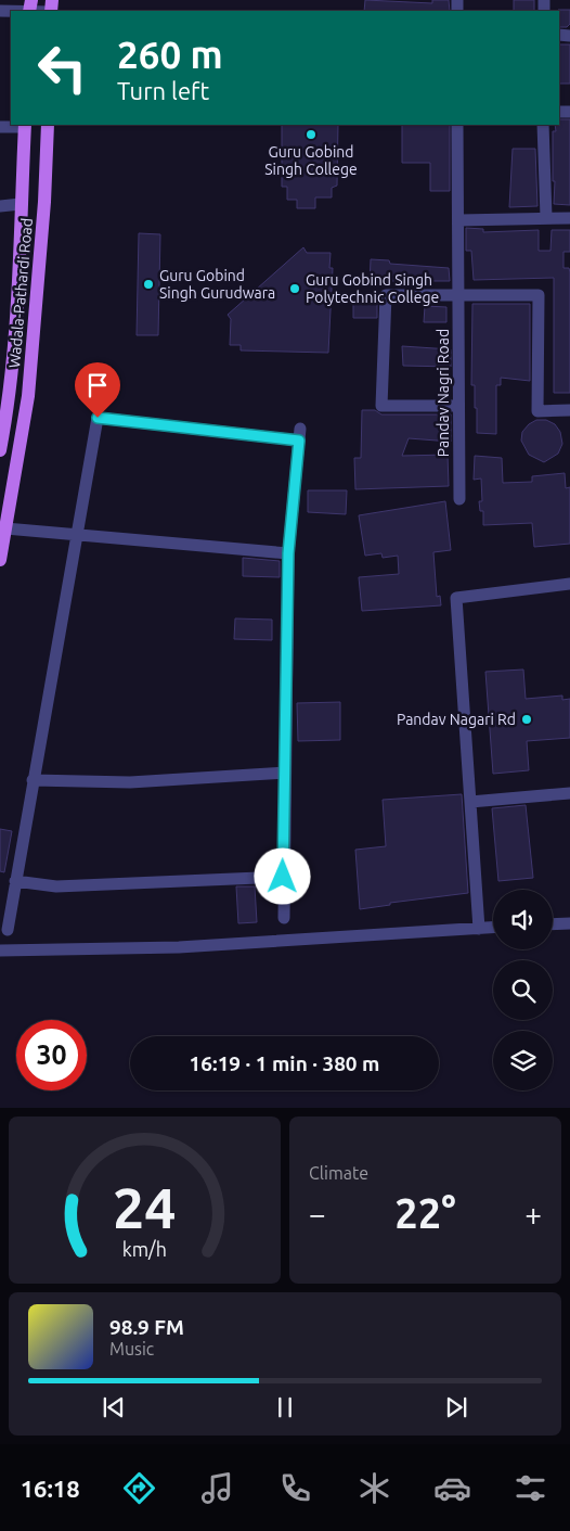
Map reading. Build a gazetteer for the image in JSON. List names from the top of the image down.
{
  "streets": {
    "main road": ["Wadala-Pathardi Road"],
    "street": ["Pandav Nagri Road"]
  },
  "places": [
    "Guru Gobind Singh College",
    "Guru Gobind Singh Gurudwara",
    "Guru Gobind Singh Polytechnic College",
    "Pandav Nagari Rd"
  ],
  "page": {
    "turn": ["260 m", "Turn left"],
    "limit": "30",
    "trip": "16:19 · 1 min · 380 m",
    "tile": "Climate",
    "heat": ["−", "22°", "+"],
    "song": ["98.9 FM", "Music"],
    "tabs": "16:18",
    "gauge": ["24", "km/h"]
  }
}
